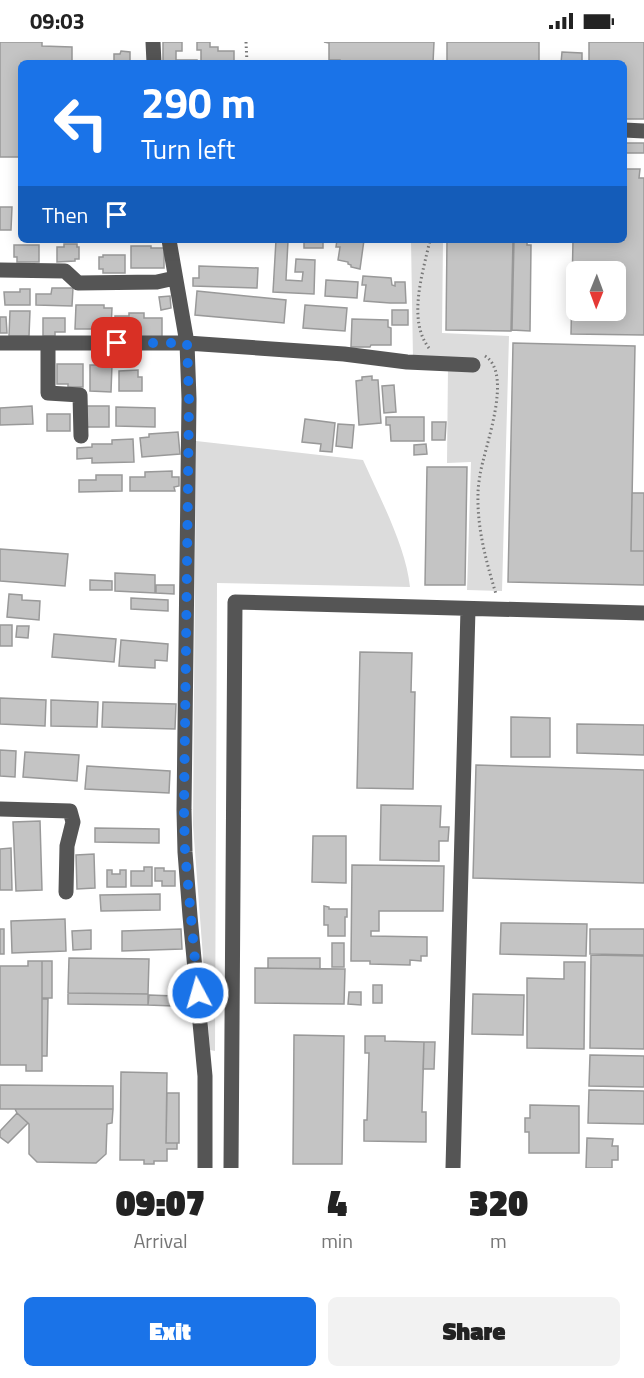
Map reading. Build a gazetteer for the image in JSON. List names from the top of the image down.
{
  "north": "bottom",
  "page": {
    "status": "09:03",
    "turn": ["290 m", "Turn left"],
    "then": "Then",
    "eta": [
      "09:07",
      "Arrival",
      "4",
      "min",
      "320",
      "m"
    ],
    "buttons": ["Exit", "Share"]
  }
}
